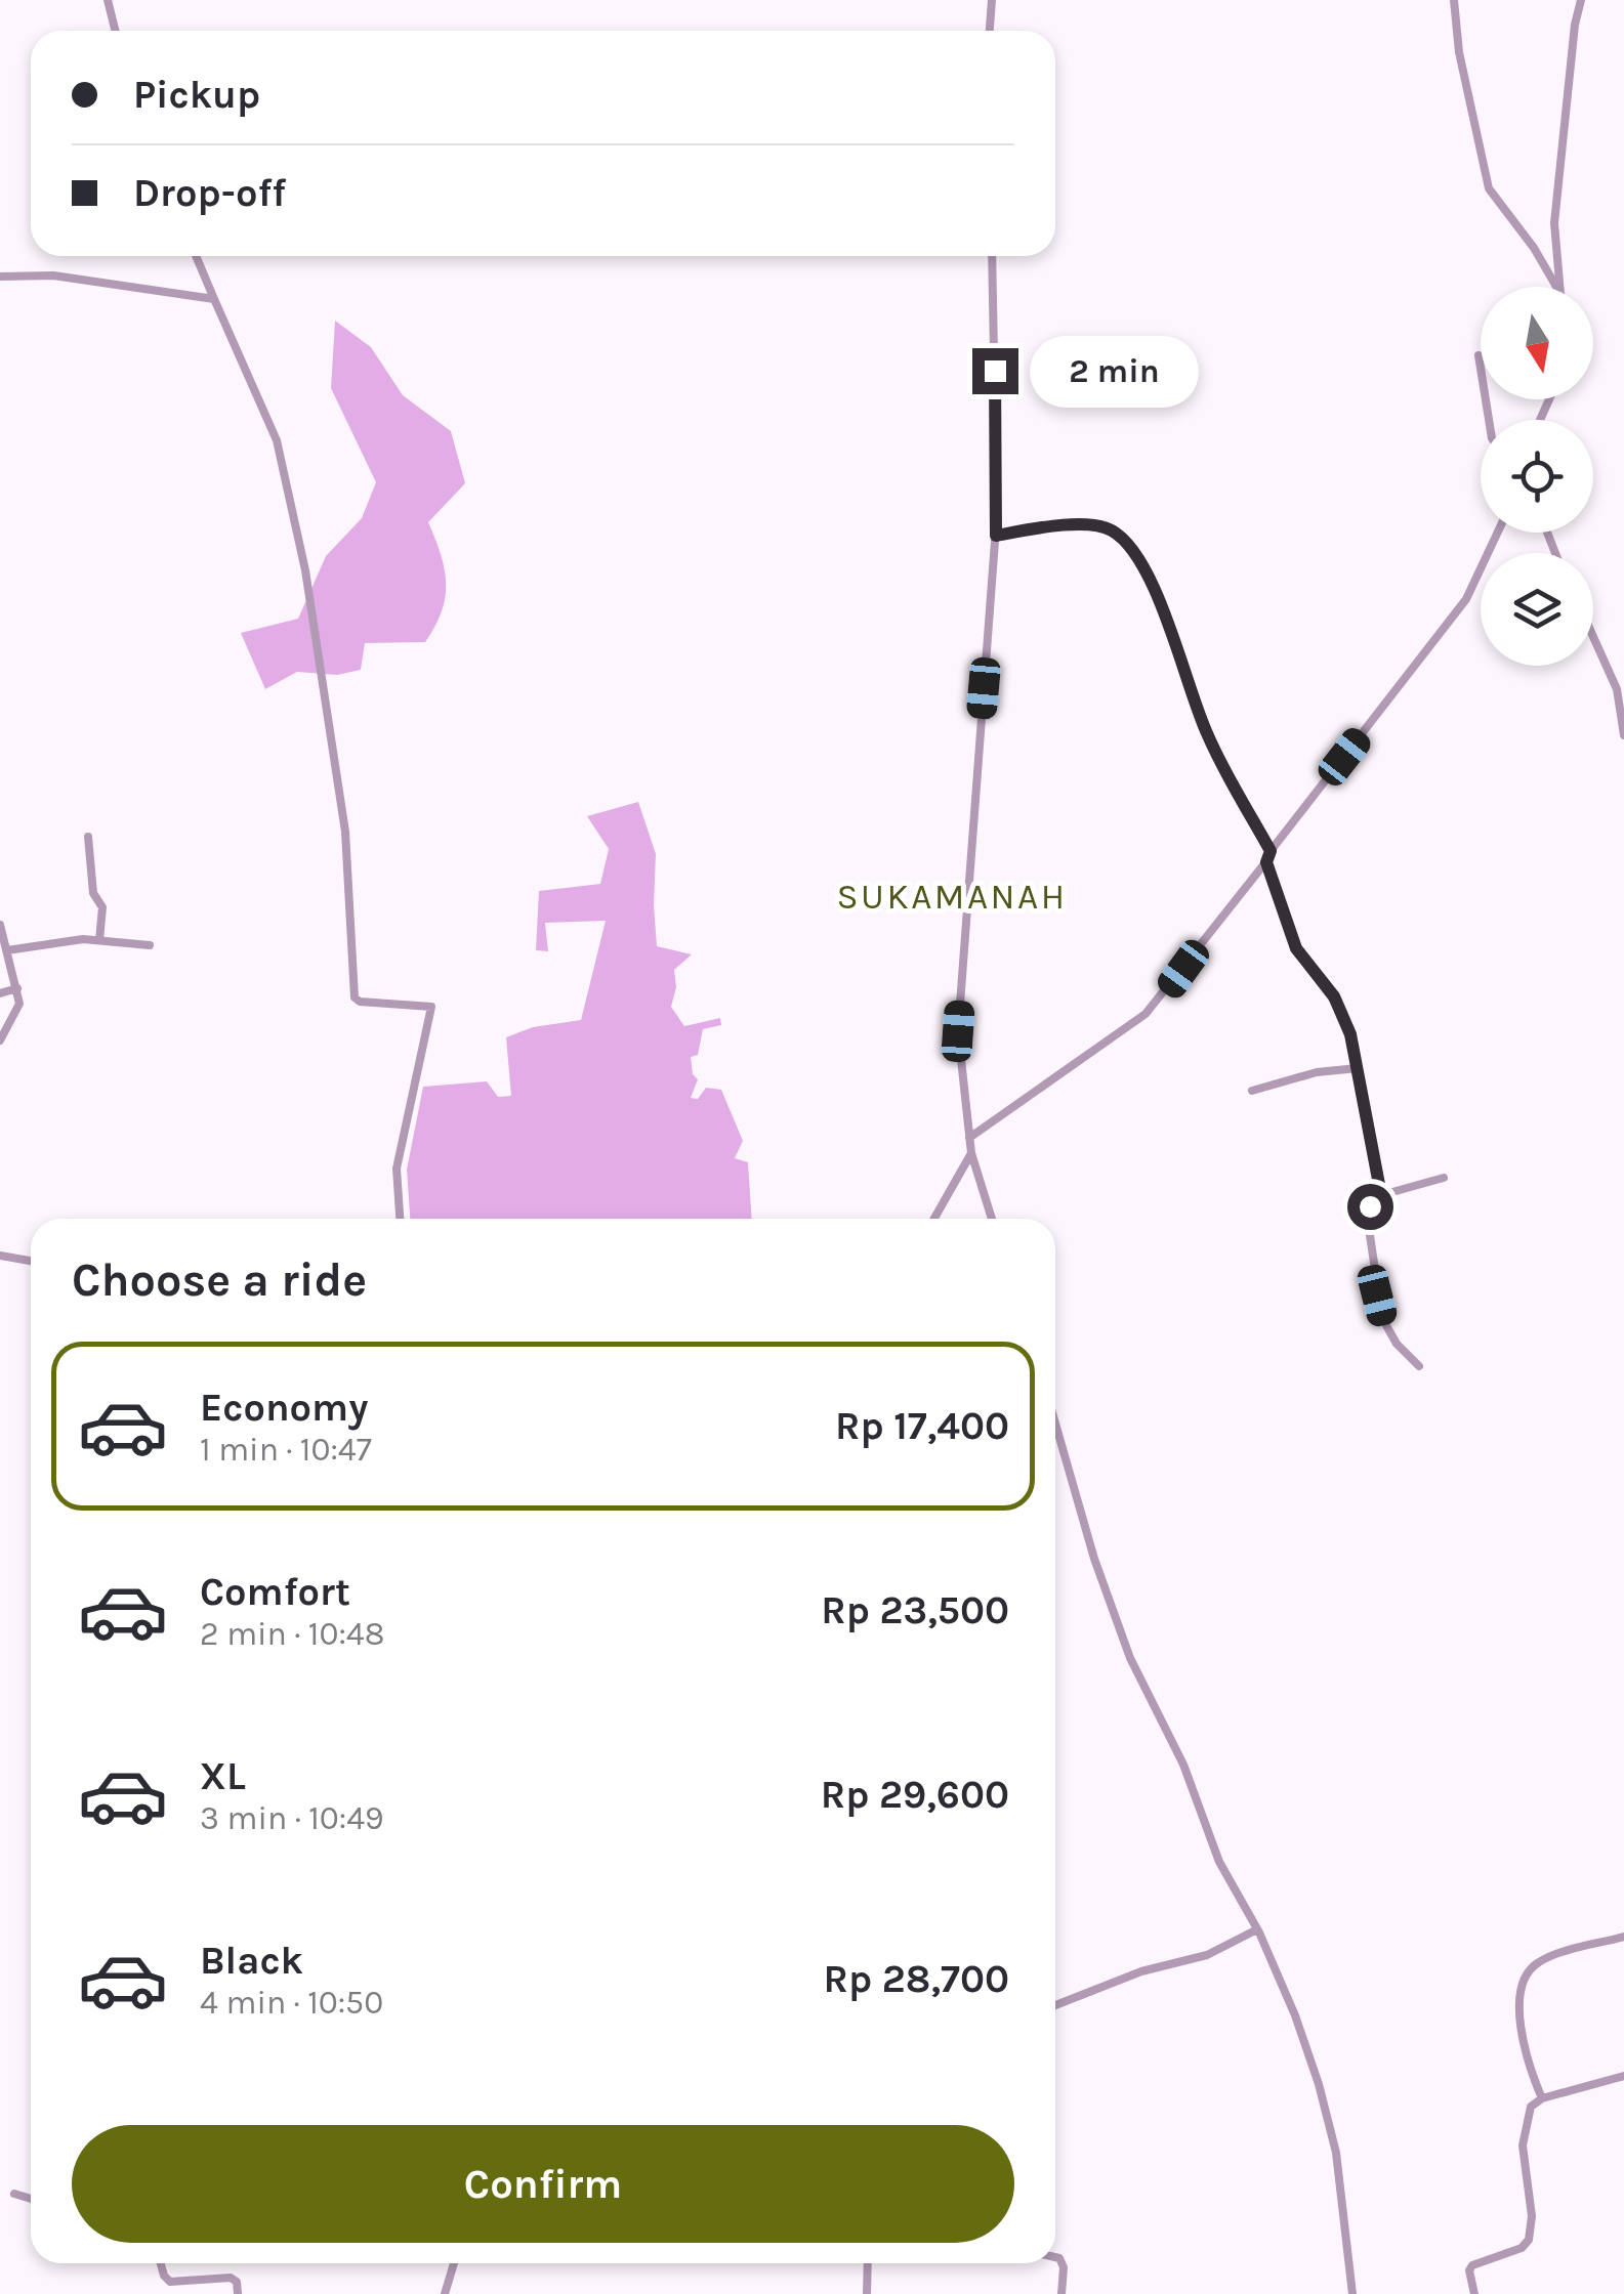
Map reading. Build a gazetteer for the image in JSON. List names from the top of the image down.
{
  "districts": ["SUKAMANAH"],
  "north": "bottom",
  "page": {
    "banner": ["Pickup", "Drop-off"],
    "bubble": "2 min",
    "heading": "Choose a ride",
    "list": [
      {
        "name": "Economy",
        "note": "1 min · 10:47",
        "value": "Rp 17,400"
      },
      {
        "name": "Comfort",
        "note": "2 min · 10:48",
        "value": "Rp 23,500"
      },
      {
        "name": "XL",
        "note": "3 min · 10:49",
        "value": "Rp 29,600"
      },
      {
        "name": "Black",
        "note": "4 min · 10:50",
        "value": "Rp 28,700"
      }
    ],
    "buttons": "Confirm"
  }
}
